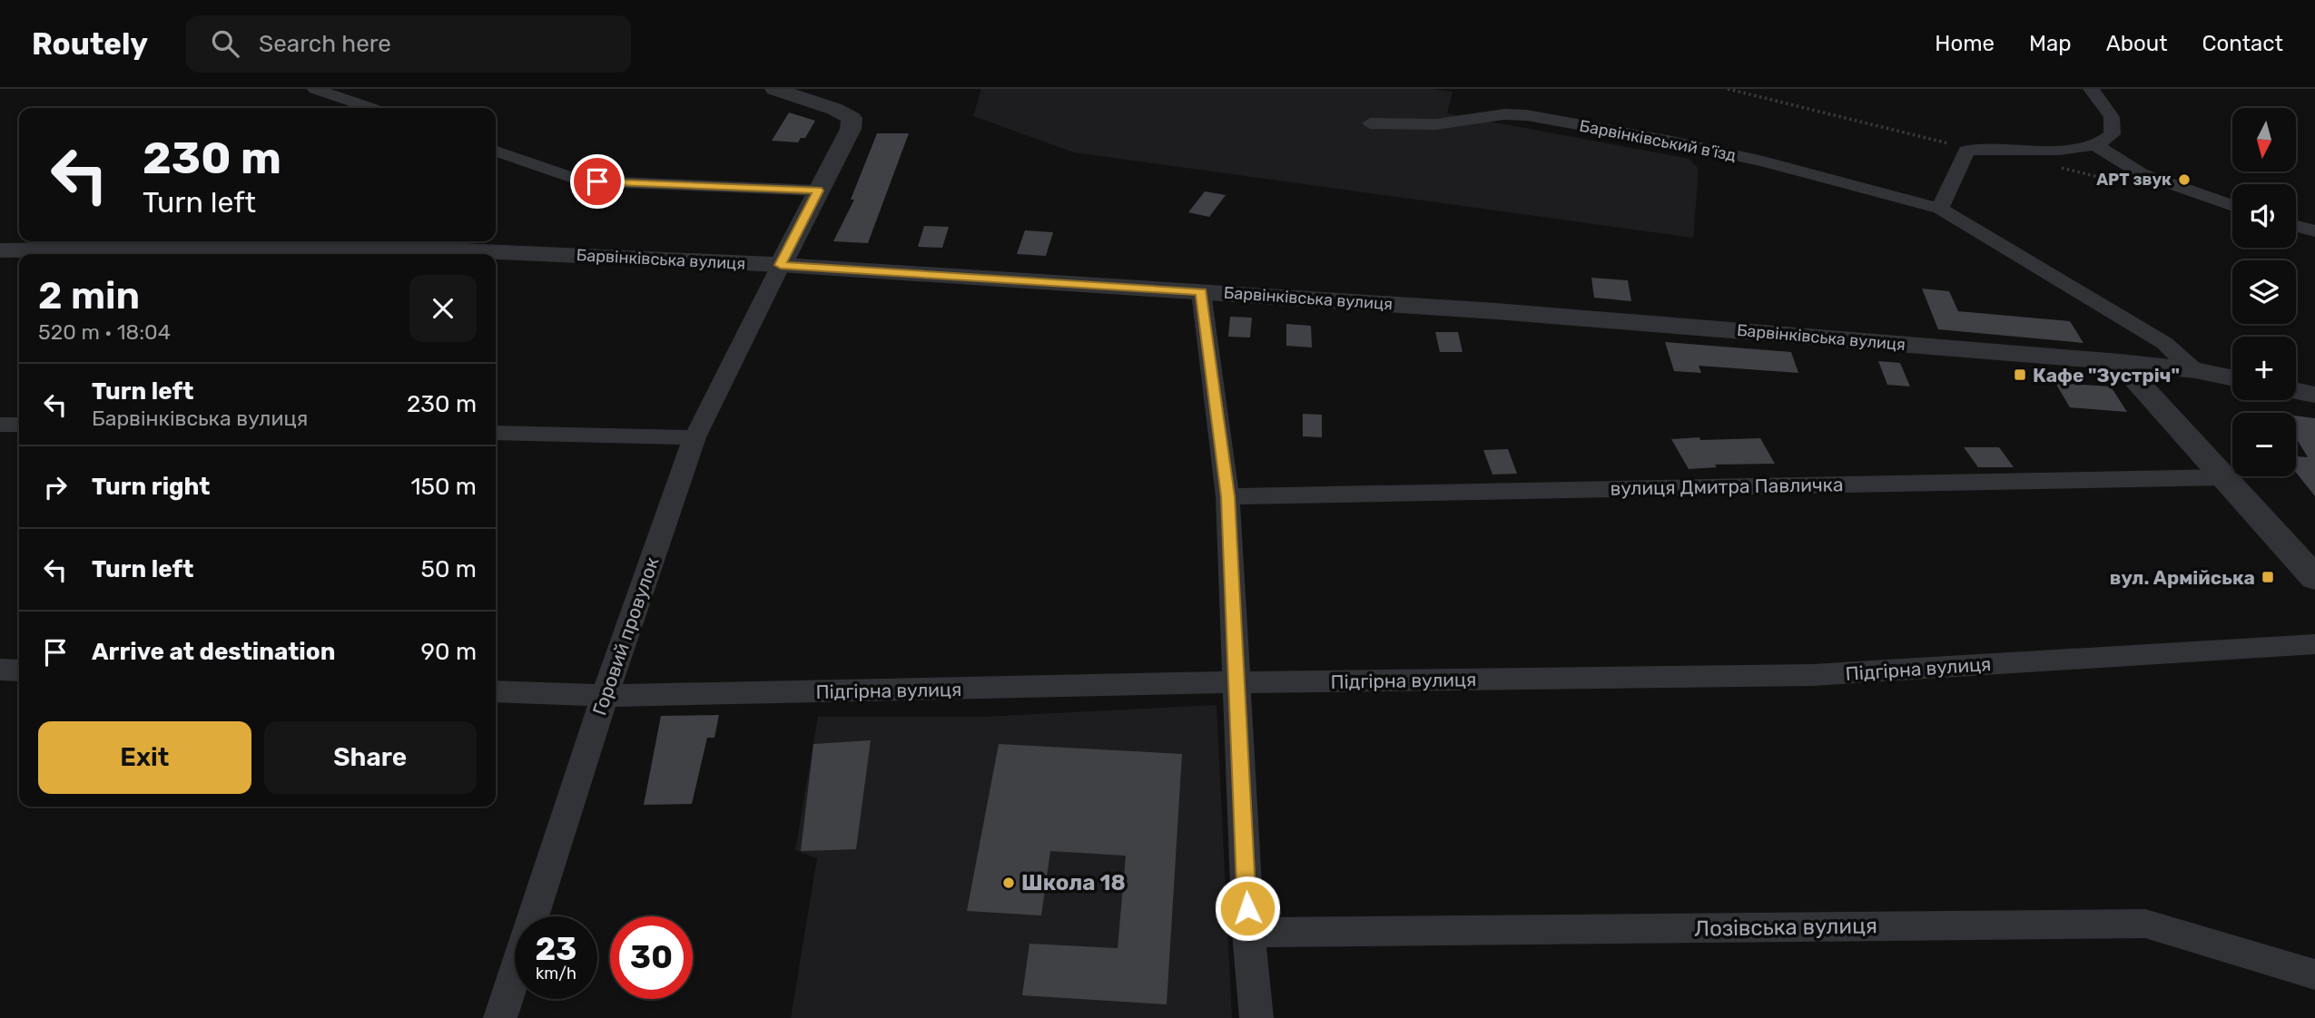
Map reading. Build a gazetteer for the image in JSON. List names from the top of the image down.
{
  "streets": {
    "street": [
      "Барвінківський в’їзд",
      "Барвінківська вулиця",
      "вулиця Дмитра Павличка",
      "Горовий провулок",
      "Підгірна вулиця",
      "Лозівська вулиця"
    ]
  },
  "crossings": [
    ["Барвінківський в’їзд", "Барвінківська вулиця"],
    ["Барвінківська вулиця", "Горовий провулок"],
    ["Горовий провулок", "Підгірна вулиця"]
  ],
  "places": {
    "other": ["АРТ звук", "Школа 18"],
    "transit": ["Кафе \"Зустріч\"", "вул. Армійська"]
  },
  "north": "bottom",
  "page": {
    "header": "Routely",
    "search": "Search here",
    "nav": [
      "Home",
      "Map",
      "About",
      "Contact"
    ],
    "map_buttons": ["+", "−"],
    "turn": ["230 m", "Turn left"],
    "heading": ["2 min", "520 m · 18:04"],
    "list": [
      {
        "name": "Turn left",
        "note": "Барвінківська вулиця",
        "value": "230 m"
      },
      {
        "name": "Turn right",
        "value": "150 m"
      },
      {
        "name": "Turn left",
        "value": "50 m"
      },
      {
        "name": "Arrive at destination",
        "value": "90 m"
      }
    ],
    "buttons": ["Exit", "Share"],
    "speed": "23 km/h",
    "limit": "30"
  }
}
